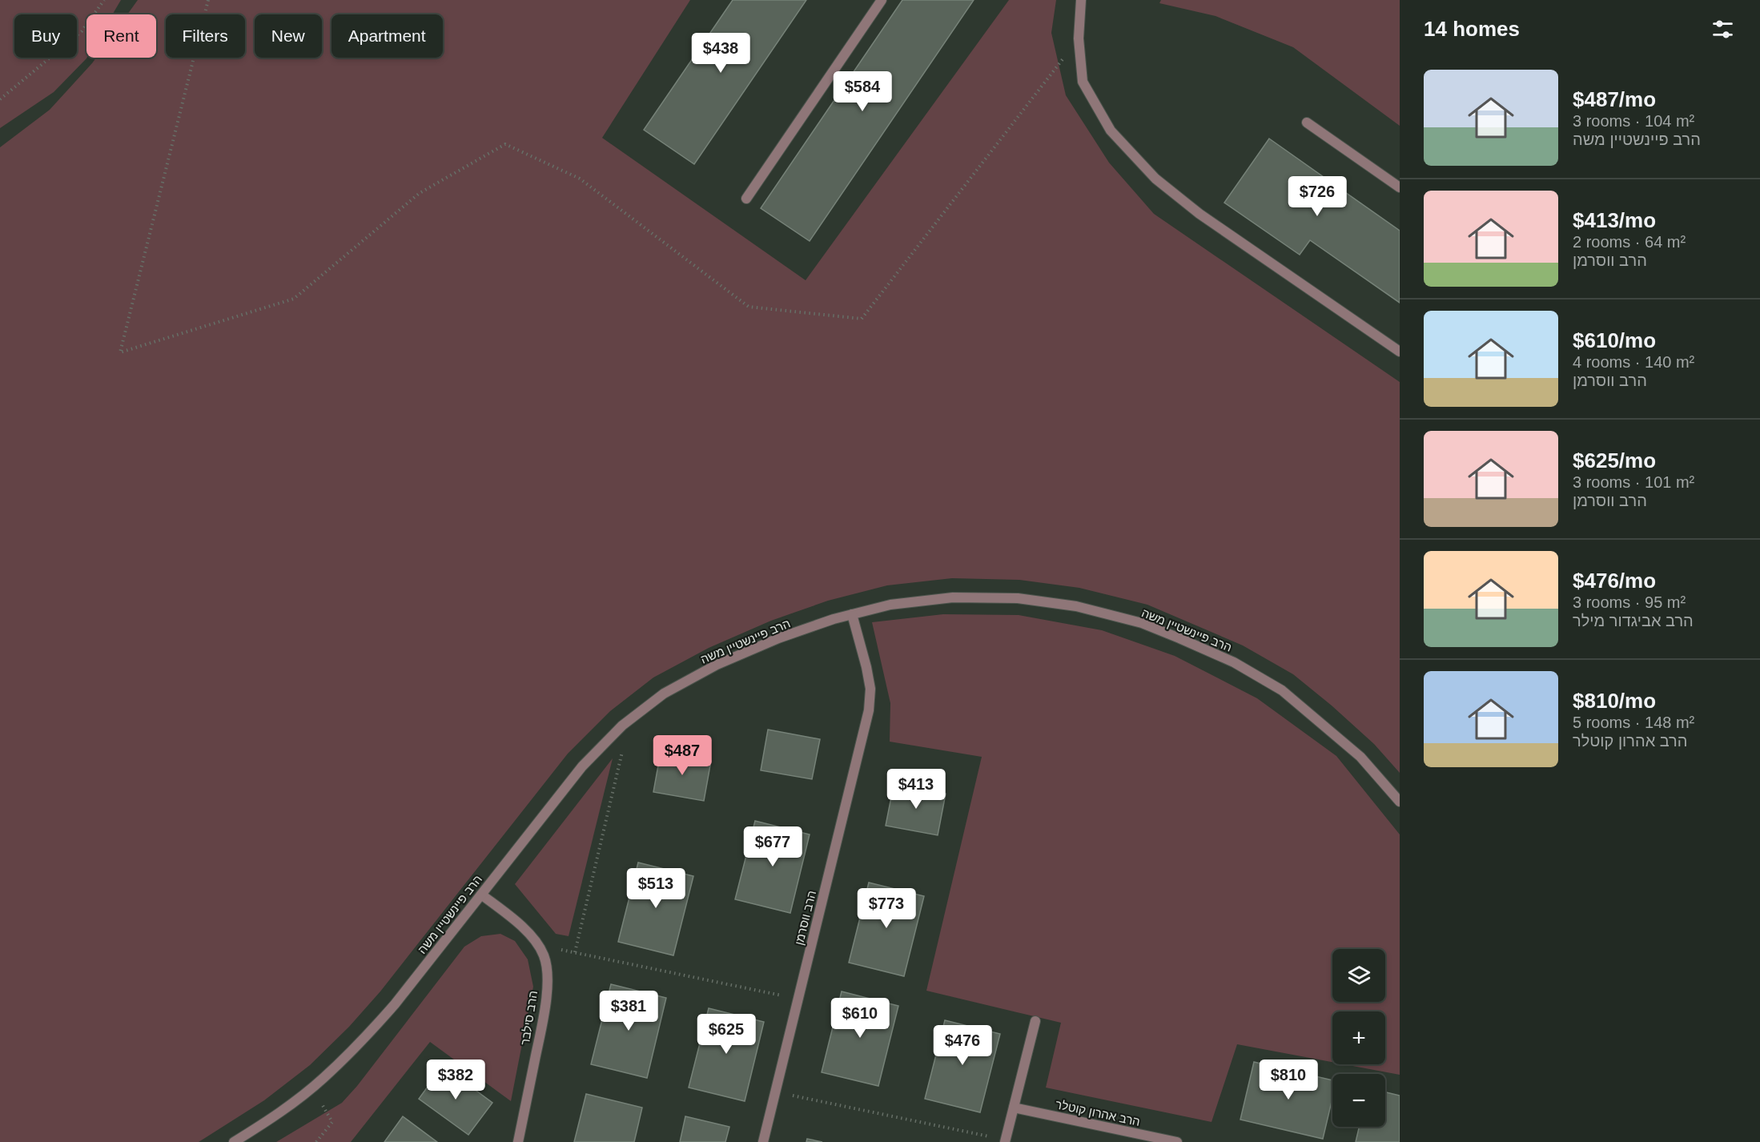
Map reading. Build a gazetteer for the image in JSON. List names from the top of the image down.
{
  "streets": {
    "street": [
      "הרב פיינשטיין משה",
      "הרב ווסרמן",
      "הרב סילבר",
      "הרב אהרון קוטלר"
    ]
  },
  "crossings": [
    ["הרב פיינשטיין משה", "הרב ווסרמן"],
    ["הרב פיינשטיין משה", "הרב סילבר"]
  ],
  "page": {
    "heading": "14 homes",
    "chip": [
      "Buy",
      "Rent",
      "Filters",
      "New",
      "Apartment"
    ],
    "price": [
      "$438",
      "$584",
      "$726",
      "$487",
      "$413",
      "$677",
      "$513",
      "$773",
      "$381",
      "$610",
      "$625",
      "$476",
      "$382",
      "$810"
    ],
    "list": [
      {
        "name": "$487/mo",
        "note": "3 rooms · 104 m² · הרב פיינשטיין משה"
      },
      {
        "name": "$413/mo",
        "note": "2 rooms · 64 m² · הרב ווסרמן"
      },
      {
        "name": "$610/mo",
        "note": "4 rooms · 140 m² · הרב ווסרמן"
      },
      {
        "name": "$625/mo",
        "note": "3 rooms · 101 m² · הרב ווסרמן"
      },
      {
        "name": "$476/mo",
        "note": "3 rooms · 95 m² · הרב אביגדור מילר"
      },
      {
        "name": "$810/mo",
        "note": "5 rooms · 148 m² · הרב אהרון קוטלר"
      }
    ],
    "map_buttons": ["+", "−"]
  }
}
